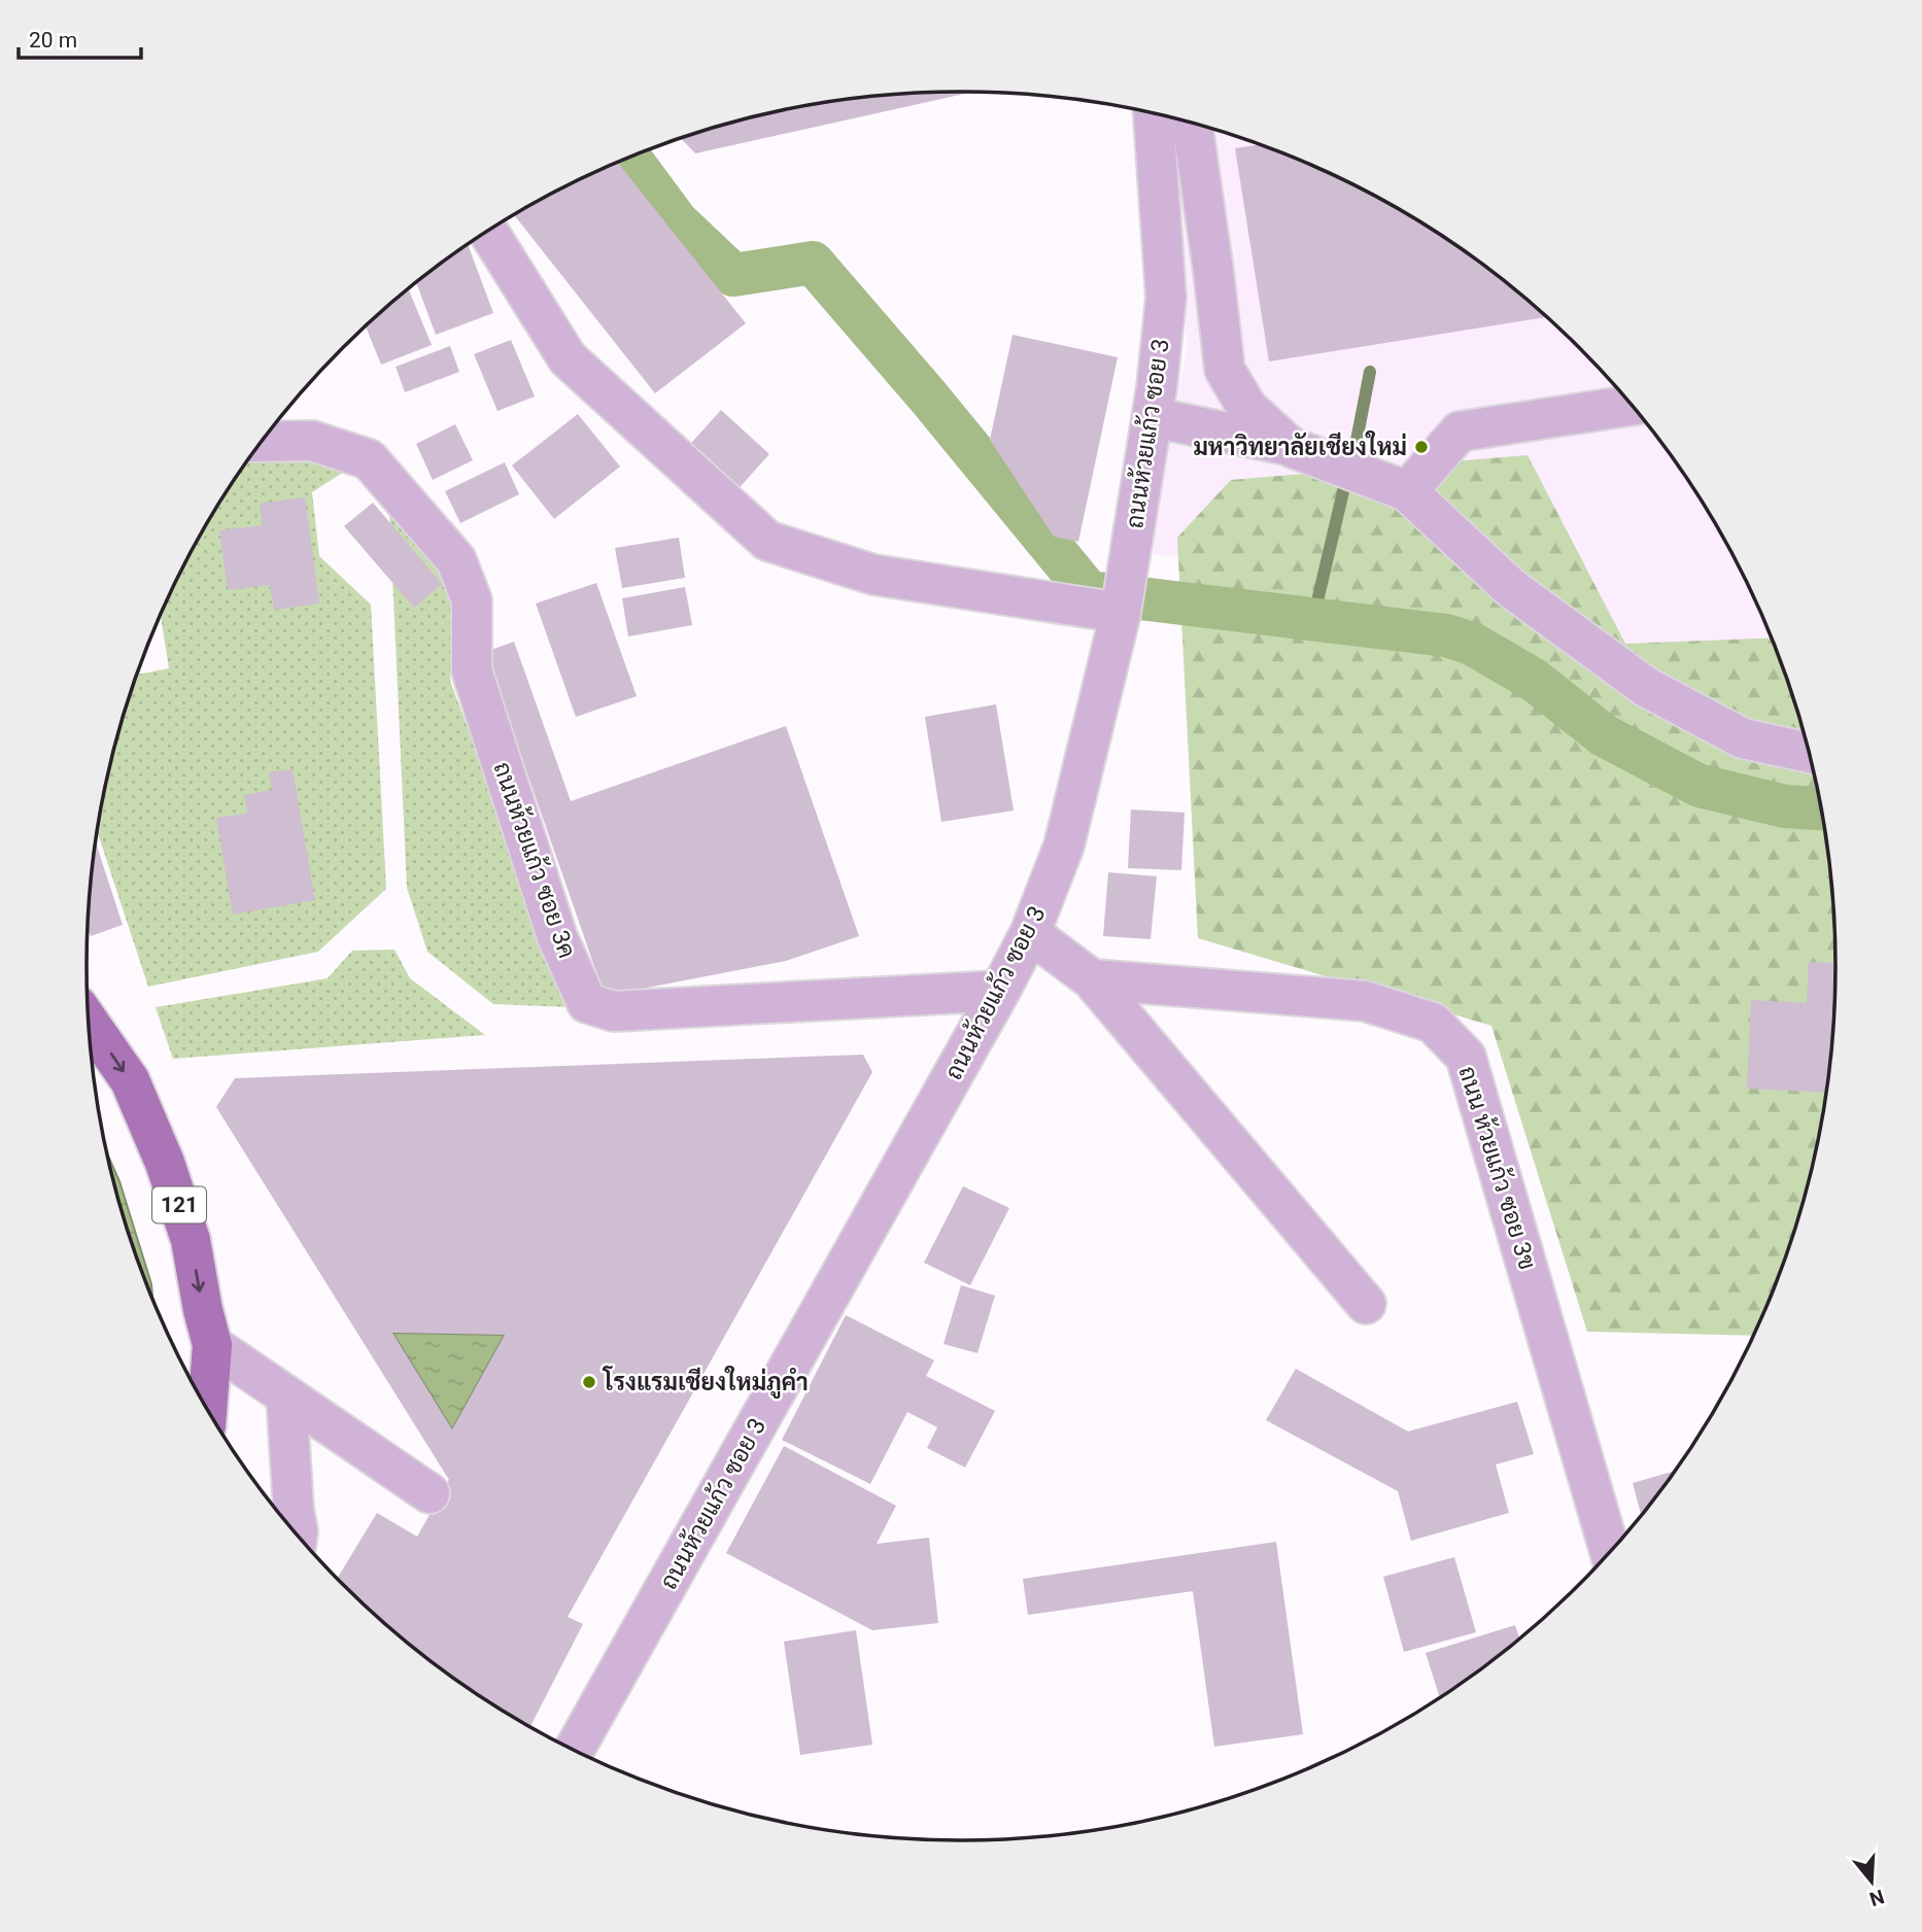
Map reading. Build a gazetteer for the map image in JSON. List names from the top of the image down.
{
  "streets": {
    "main road": ["121"],
    "street": ["ถนนห้วยแก้ว ซอย 3", "ถนนห้วยแก้ว ซอย 3ค", "ถนน ห้วยแก้ว ซอย 3ข"]
  },
  "crossings": [
    ["ถนนห้วยแก้ว ซอย 3", "ถนนห้วยแก้ว ซอย 3ค"]
  ],
  "places": ["มหาวิทยาลัยเชียงใหม่", "โรงแรมเชียงใหม่ภูคำ"],
  "scale_bar": "20 m",
  "north": "bottom"
}
